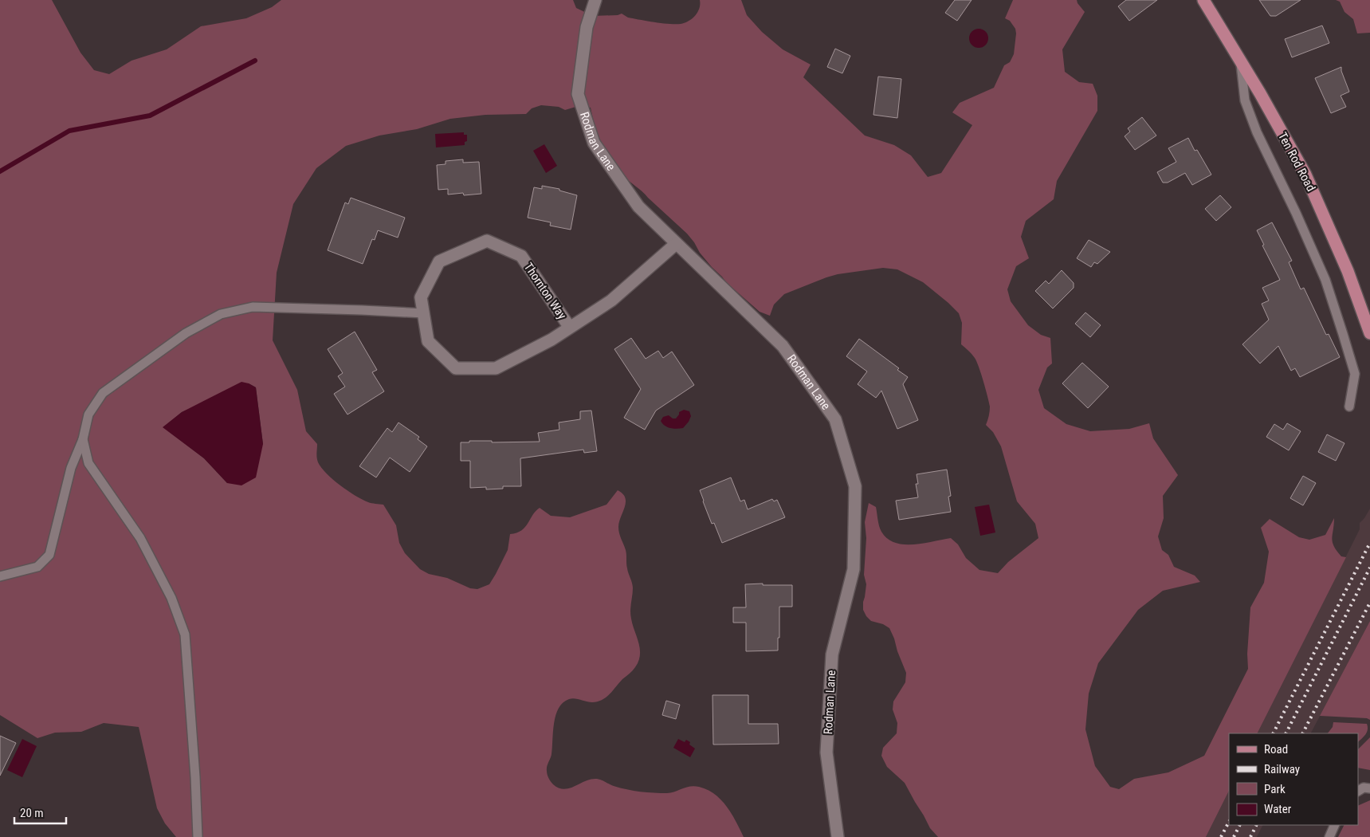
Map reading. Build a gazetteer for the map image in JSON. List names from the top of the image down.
{
  "streets": {
    "main road": ["Ten Rod Road"],
    "street": ["Rodman Lane", "Thornton Way"]
  },
  "crossings": [
    ["Rodman Lane", "Thornton Way"]
  ],
  "legend": [
    "Road",
    "Railway",
    "Park",
    "Water"
  ],
  "scale_bar": "20 m"
}
